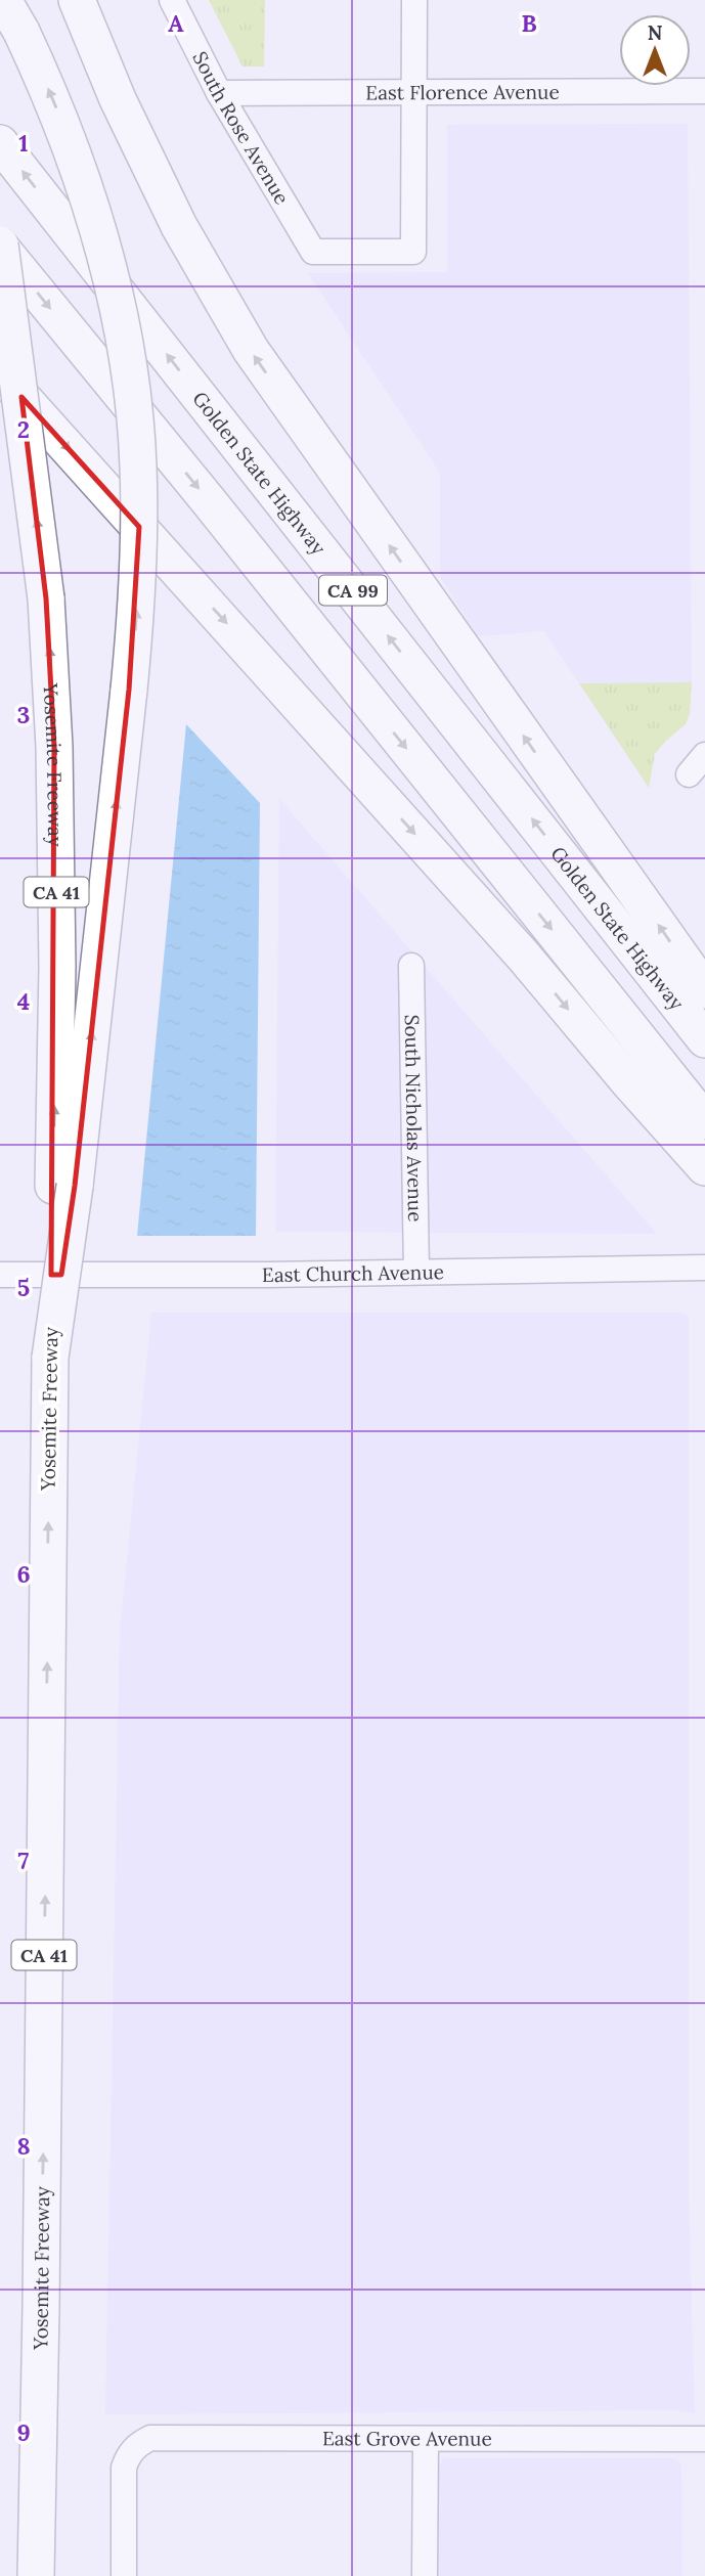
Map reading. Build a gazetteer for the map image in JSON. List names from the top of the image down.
{
  "streets": {
    "highway": [
      "Golden State Highway",
      "CA 99",
      "Yosemite Freeway",
      "CA 41"
    ],
    "street": [
      "East Florence Avenue",
      "South Rose Avenue",
      "South Nicholas Avenue",
      "East Church Avenue",
      "East Grove Avenue"
    ]
  },
  "crossings": [
    ["East Florence Avenue", "South Rose Avenue"],
    ["CA 99", "Yosemite Freeway"],
    ["South Nicholas Avenue", "East Church Avenue"]
  ],
  "north": "top",
  "grid": {
    "columns": ["A", "B"],
    "rows": [
      "1",
      "2",
      "3",
      "4",
      "5",
      "6",
      "7",
      "8",
      "9"
    ]
  }
}
